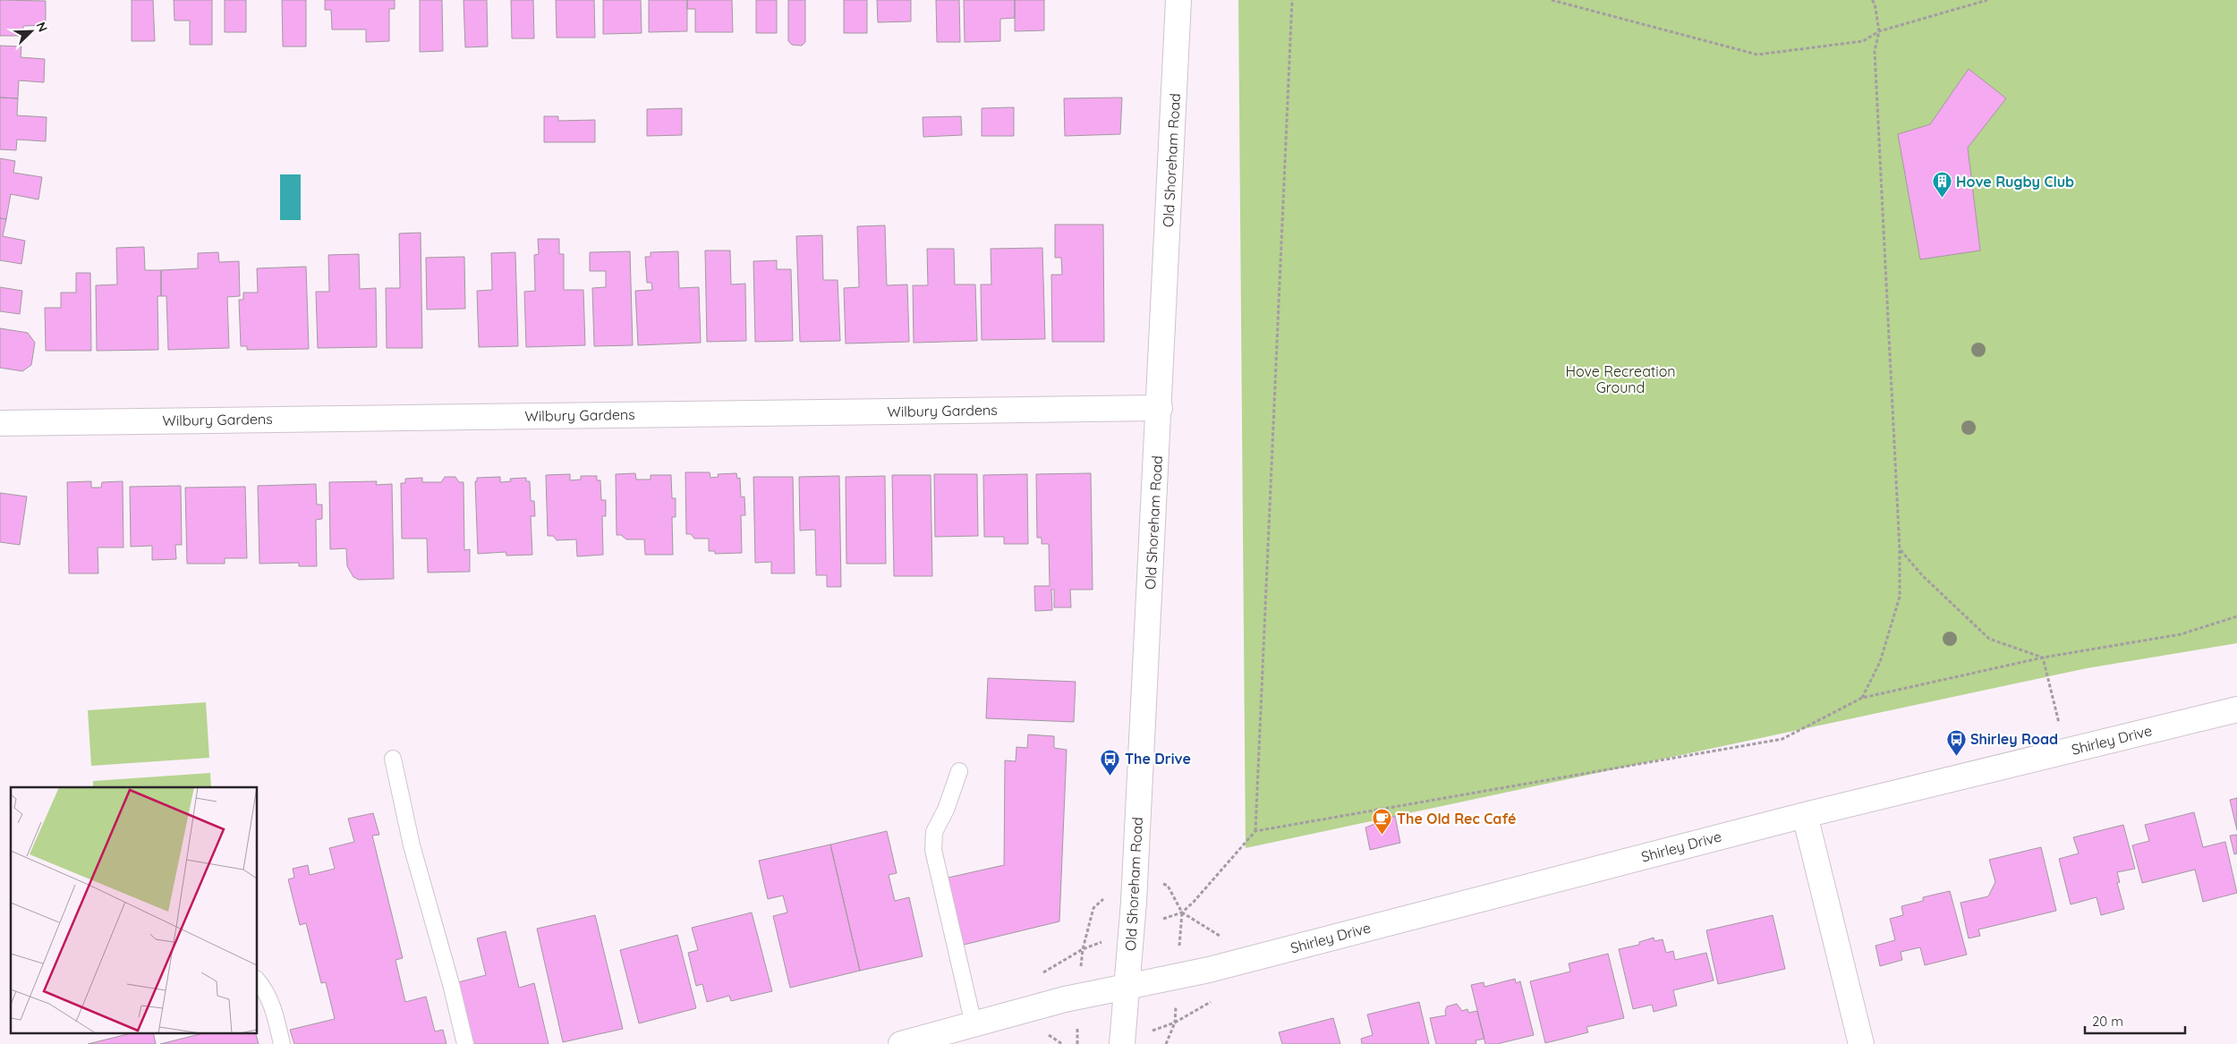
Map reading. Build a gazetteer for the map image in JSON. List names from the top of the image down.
{
  "streets": {
    "street": ["Old Shoreham Road", "Wilbury Gardens", "Shirley Drive"]
  },
  "crossings": [
    ["Old Shoreham Road", "Wilbury Gardens"],
    ["Old Shoreham Road", "Shirley Drive"]
  ],
  "parks": ["Hove Recreation Ground"],
  "places": {
    "building": ["Hove Rugby Club"],
    "bus stop": ["Shirley Road", "The Drive"],
    "cafe": ["The Old Rec Café"]
  },
  "scale_bar": "20 m",
  "north": "top right"
}
